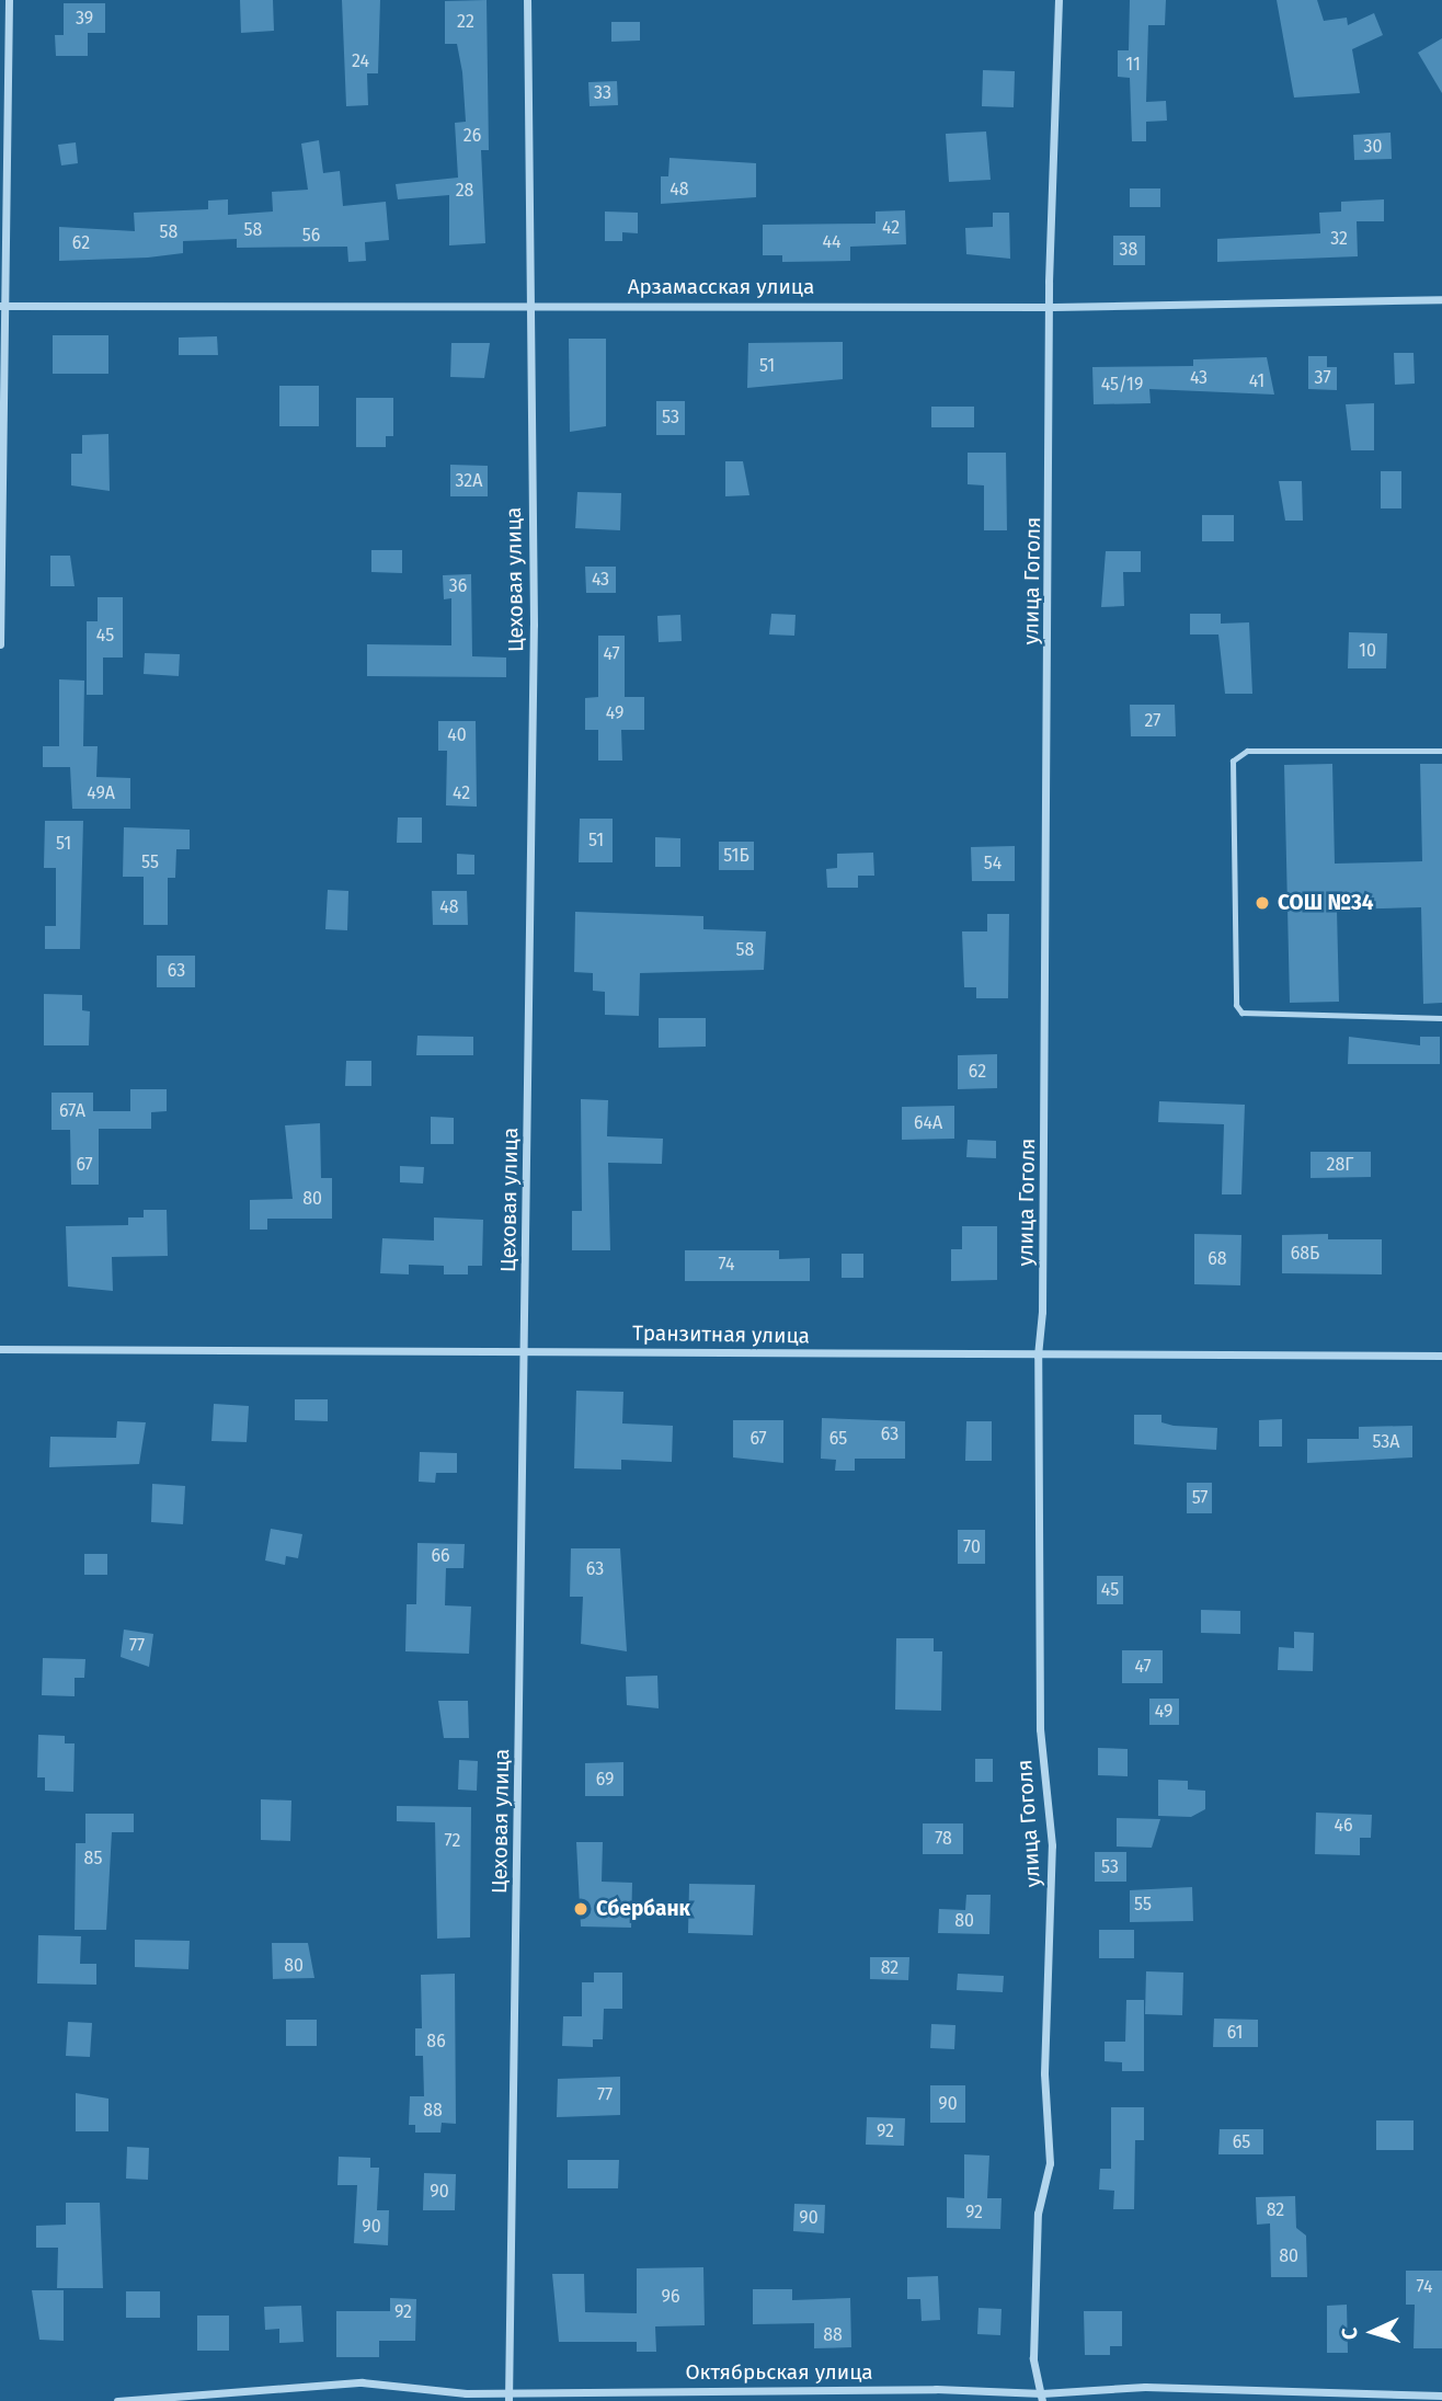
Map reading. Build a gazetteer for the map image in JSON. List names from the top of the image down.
{
  "streets": {
    "street": [
      "Арзамасская улица",
      "Цеховая улица",
      "улица Гоголя",
      "Транзитная улица",
      "Октябрьская улица"
    ]
  },
  "crossings": [
    ["Арзамасская улица", "Цеховая улица"],
    ["Арзамасская улица", "улица Гоголя"],
    ["Цеховая улица", "Транзитная улица"],
    ["Цеховая улица", "Октябрьская улица"],
    ["улица Гоголя", "Транзитная улица"],
    ["улица Гоголя", "Октябрьская улица"]
  ],
  "places": ["СОШ №34", "Сбербанк"],
  "house_numbers": [
    "39",
    "22",
    "24",
    "11",
    "33",
    "26",
    "30",
    "48",
    "28",
    "42",
    "58",
    "58",
    "56",
    "32",
    "44",
    "62",
    "38",
    "51",
    "43",
    "37",
    "41",
    "45/19",
    "53",
    "32А",
    "43",
    "36",
    "45",
    "10",
    "47",
    "49",
    "27",
    "40",
    "49А",
    "42",
    "51",
    "51",
    "51Б",
    "55",
    "54",
    "48",
    "58",
    "63",
    "62",
    "67А",
    "64А",
    "67",
    "28Г",
    "80",
    "68Б",
    "68",
    "74",
    "63",
    "67",
    "65",
    "53А",
    "57",
    "70",
    "66",
    "63",
    "45",
    "77",
    "47",
    "49",
    "69",
    "46",
    "78",
    "72",
    "85",
    "53",
    "55",
    "80",
    "80",
    "82",
    "61",
    "86",
    "77",
    "90",
    "88",
    "92",
    "65",
    "90",
    "82",
    "92",
    "90",
    "90",
    "80",
    "74",
    "96",
    "92",
    "88"
  ],
  "north": "left"
}
